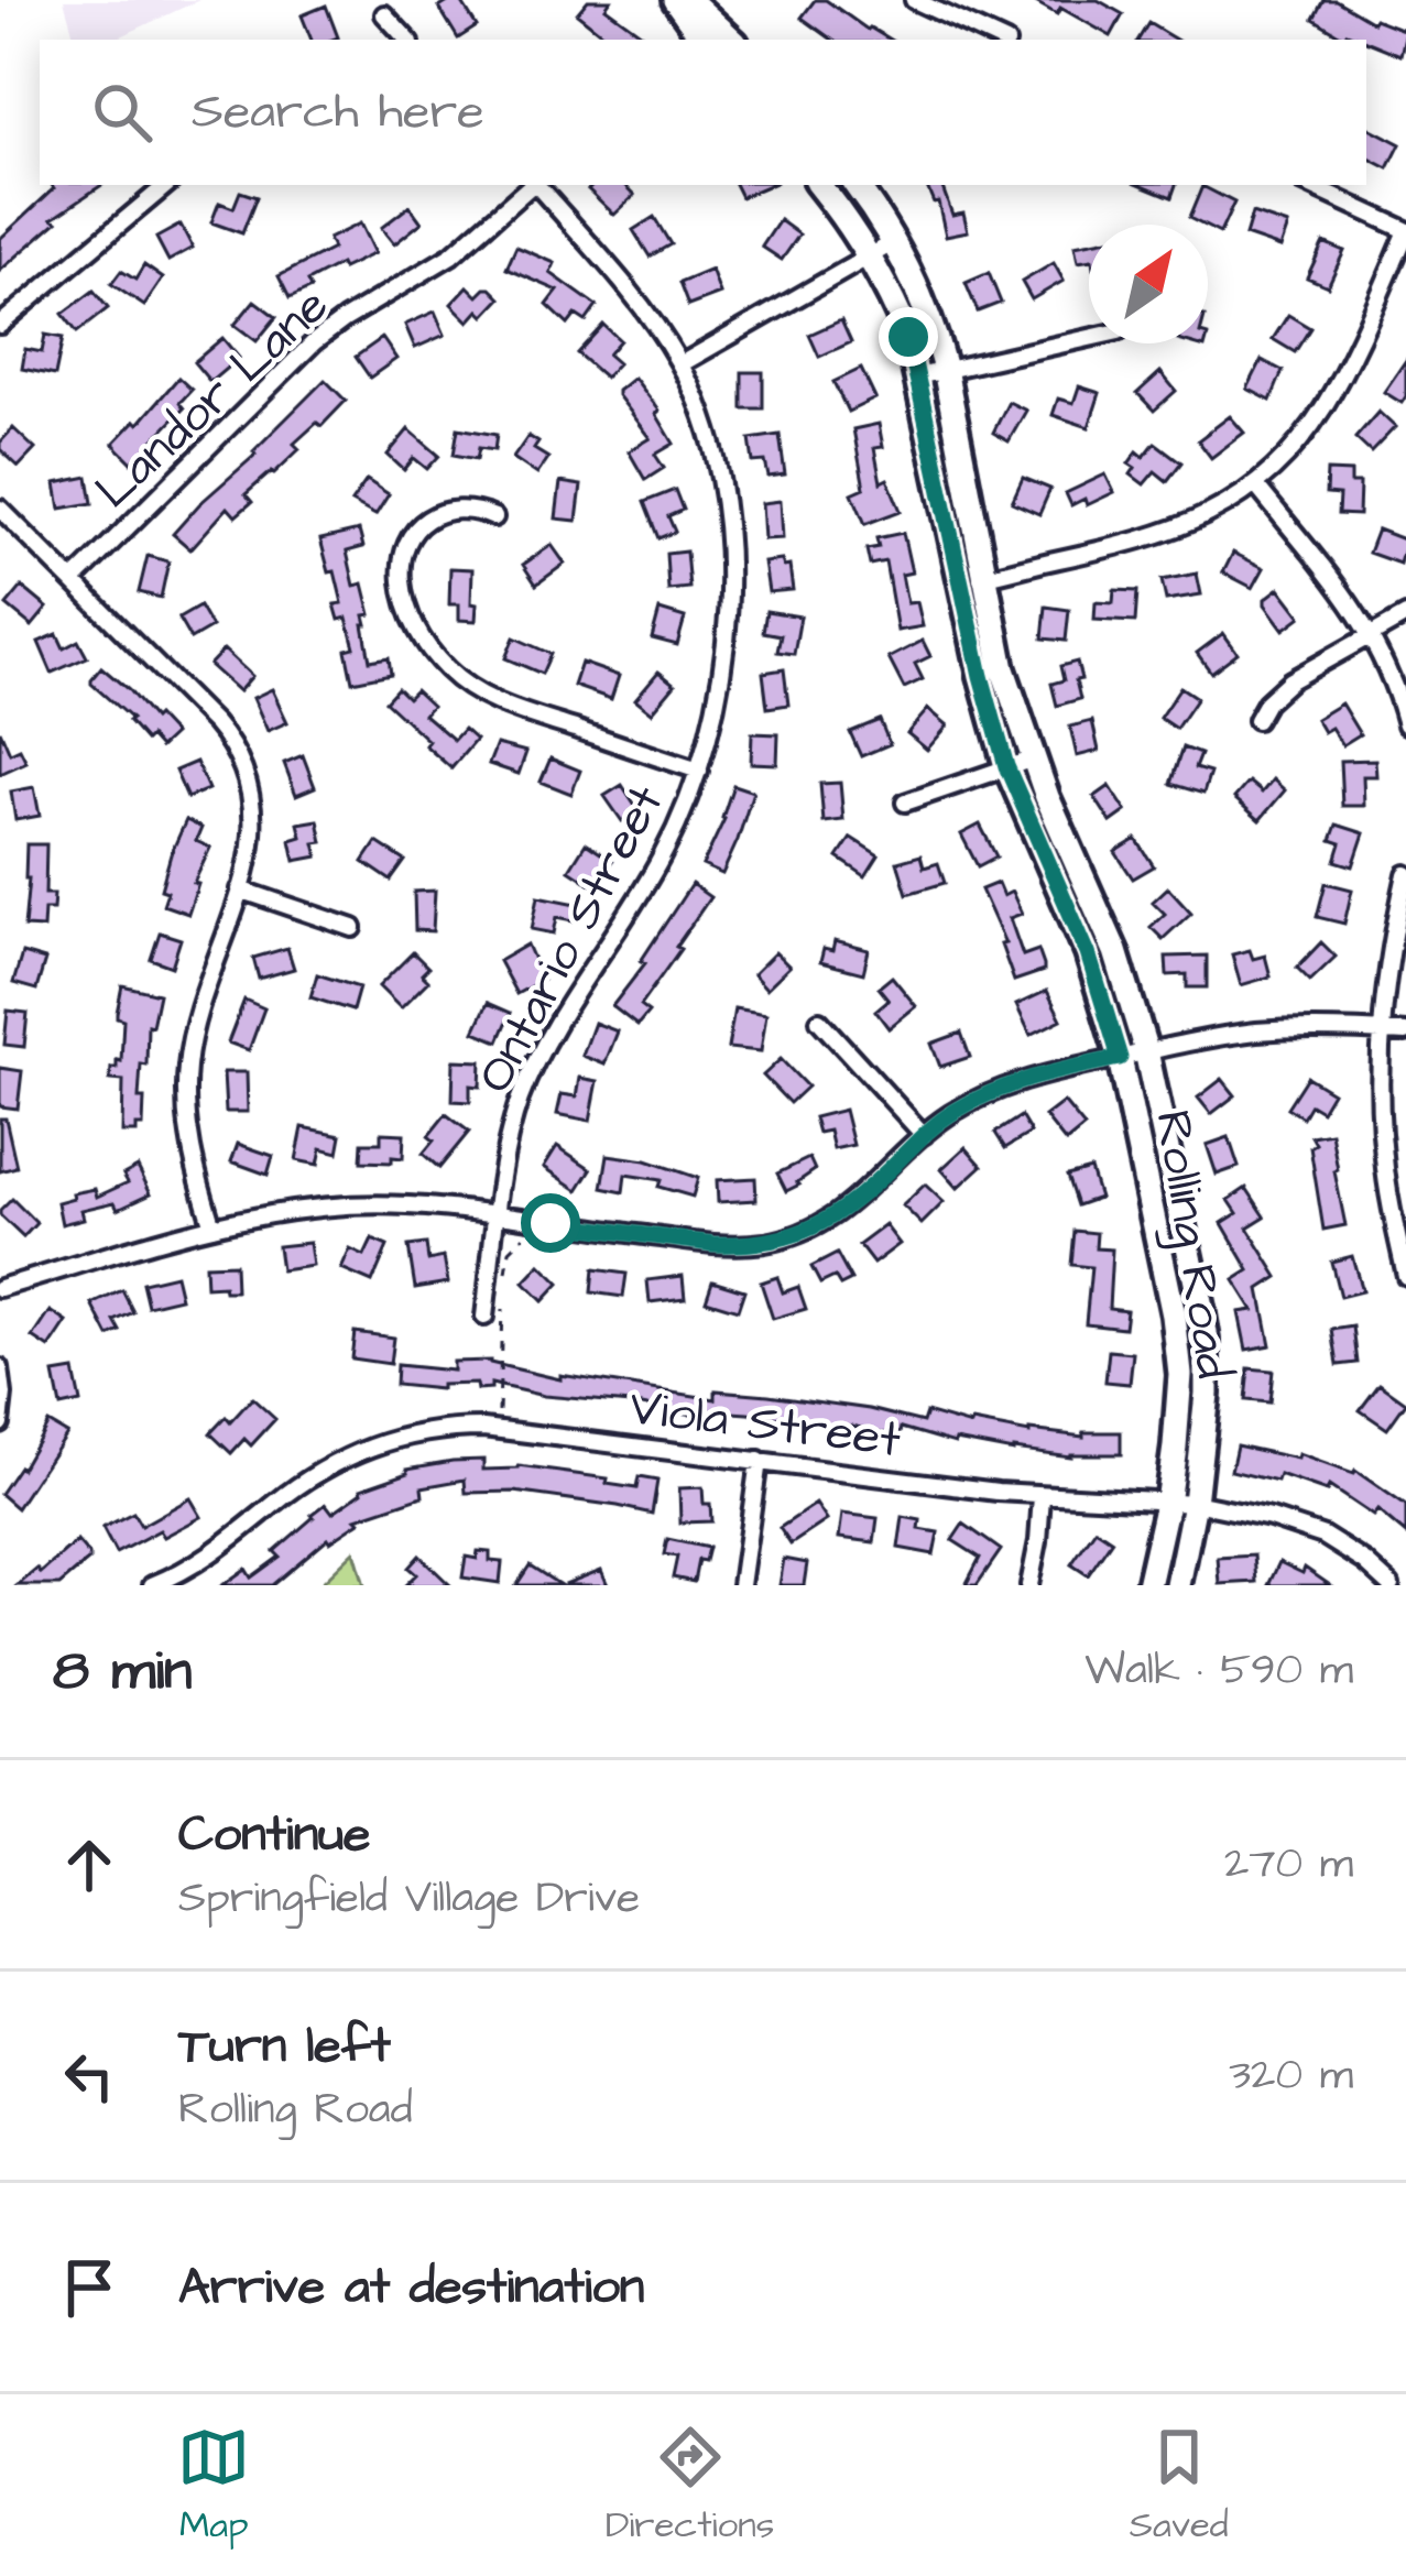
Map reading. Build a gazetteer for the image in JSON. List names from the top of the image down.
{
  "streets": {
    "main road": ["Rolling Road"],
    "street": ["Landor Lane", "Ontario Street", "Viola Street"]
  },
  "crossings": [
    ["Rolling Road", "Viola Street"]
  ],
  "north": "top right",
  "page": {
    "search": "Search here",
    "heading": ["8 min", "Walk · 590 m"],
    "list": [
      ["Continue", "Springfield Village Drive", "270 m"],
      ["Turn left", "Rolling Road", "320 m"],
      "Arrive at destination"
    ],
    "nav": ["Map", "Directions", "Saved"]
  }
}
